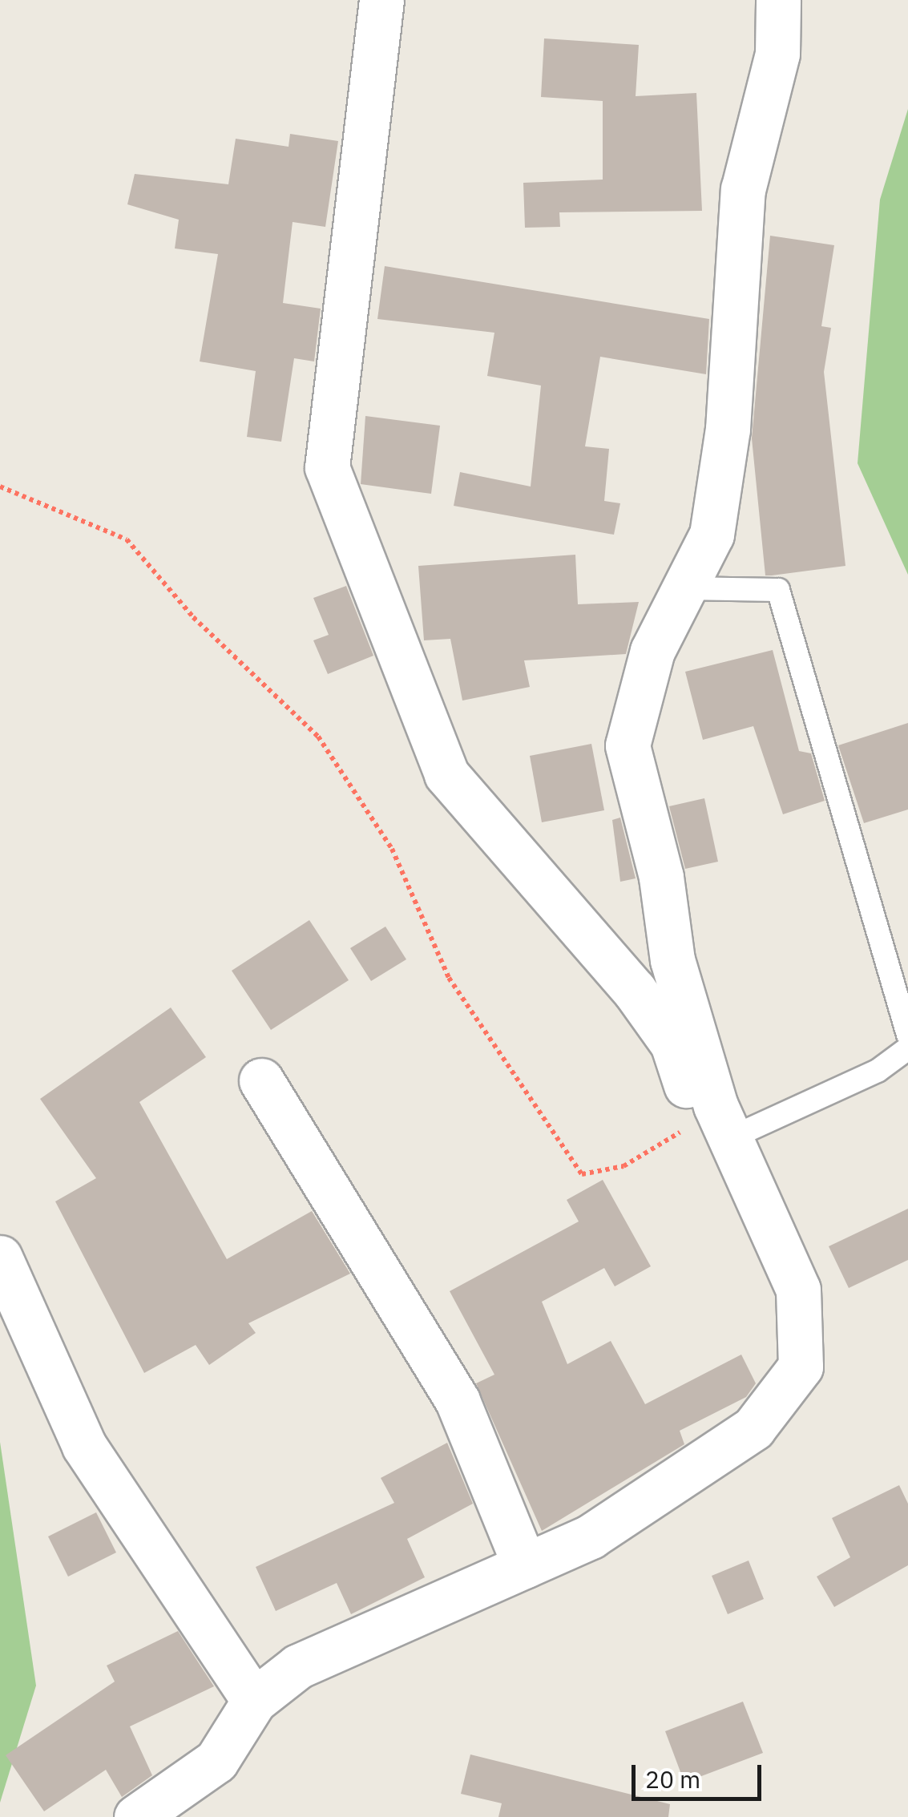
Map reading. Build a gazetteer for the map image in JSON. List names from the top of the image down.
{
  "scale_bar": "20 m"
}
